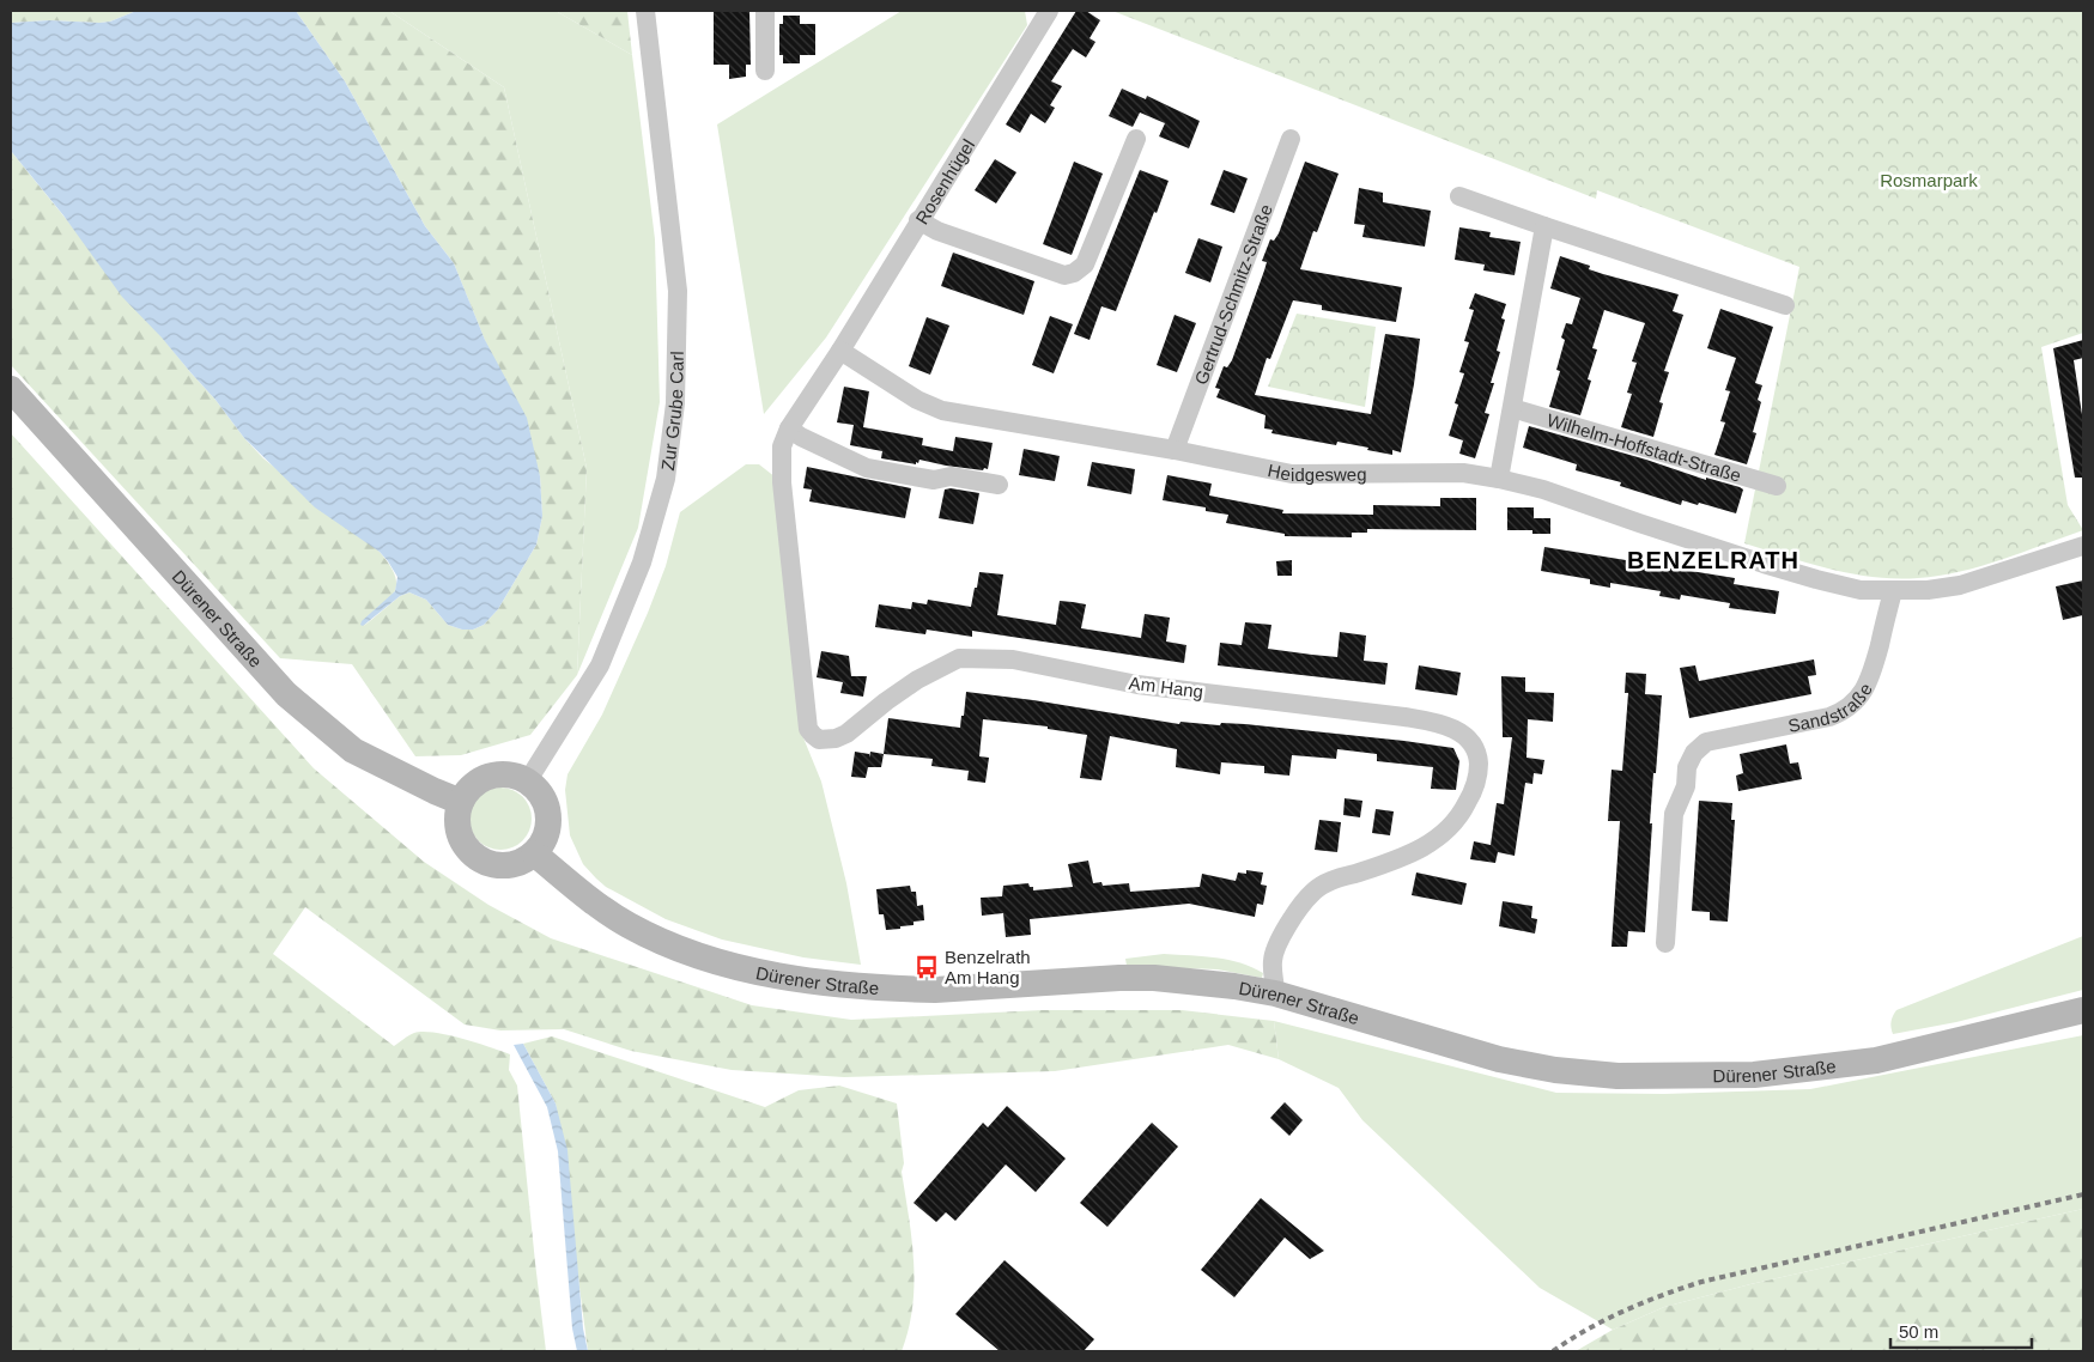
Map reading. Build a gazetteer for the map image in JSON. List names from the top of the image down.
{
  "streets": {
    "main road": ["Dürener Straße"],
    "street": [
      "Rosenhügel",
      "Gertrud-Schmitz-Straße",
      "Zur Grube Carl",
      "Wilhelm-Hoffstadt-Straße",
      "Heidgesweg",
      "Am Hang",
      "Sandstraße"
    ]
  },
  "crossings": [
    ["Rosenhügel", "Heidgesweg"],
    ["Gertrud-Schmitz-Straße", "Heidgesweg"],
    ["Zur Grube Carl", "Dürener Straße"],
    ["Heidgesweg", "Sandstraße"],
    ["Dürener Straße", "Am Hang"]
  ],
  "districts": ["BENZELRATH"],
  "parks": ["Rosmarpark"],
  "places": {
    "bus stop": ["Benzelrath Am Hang"]
  },
  "scale_bar": "50 m"
}
